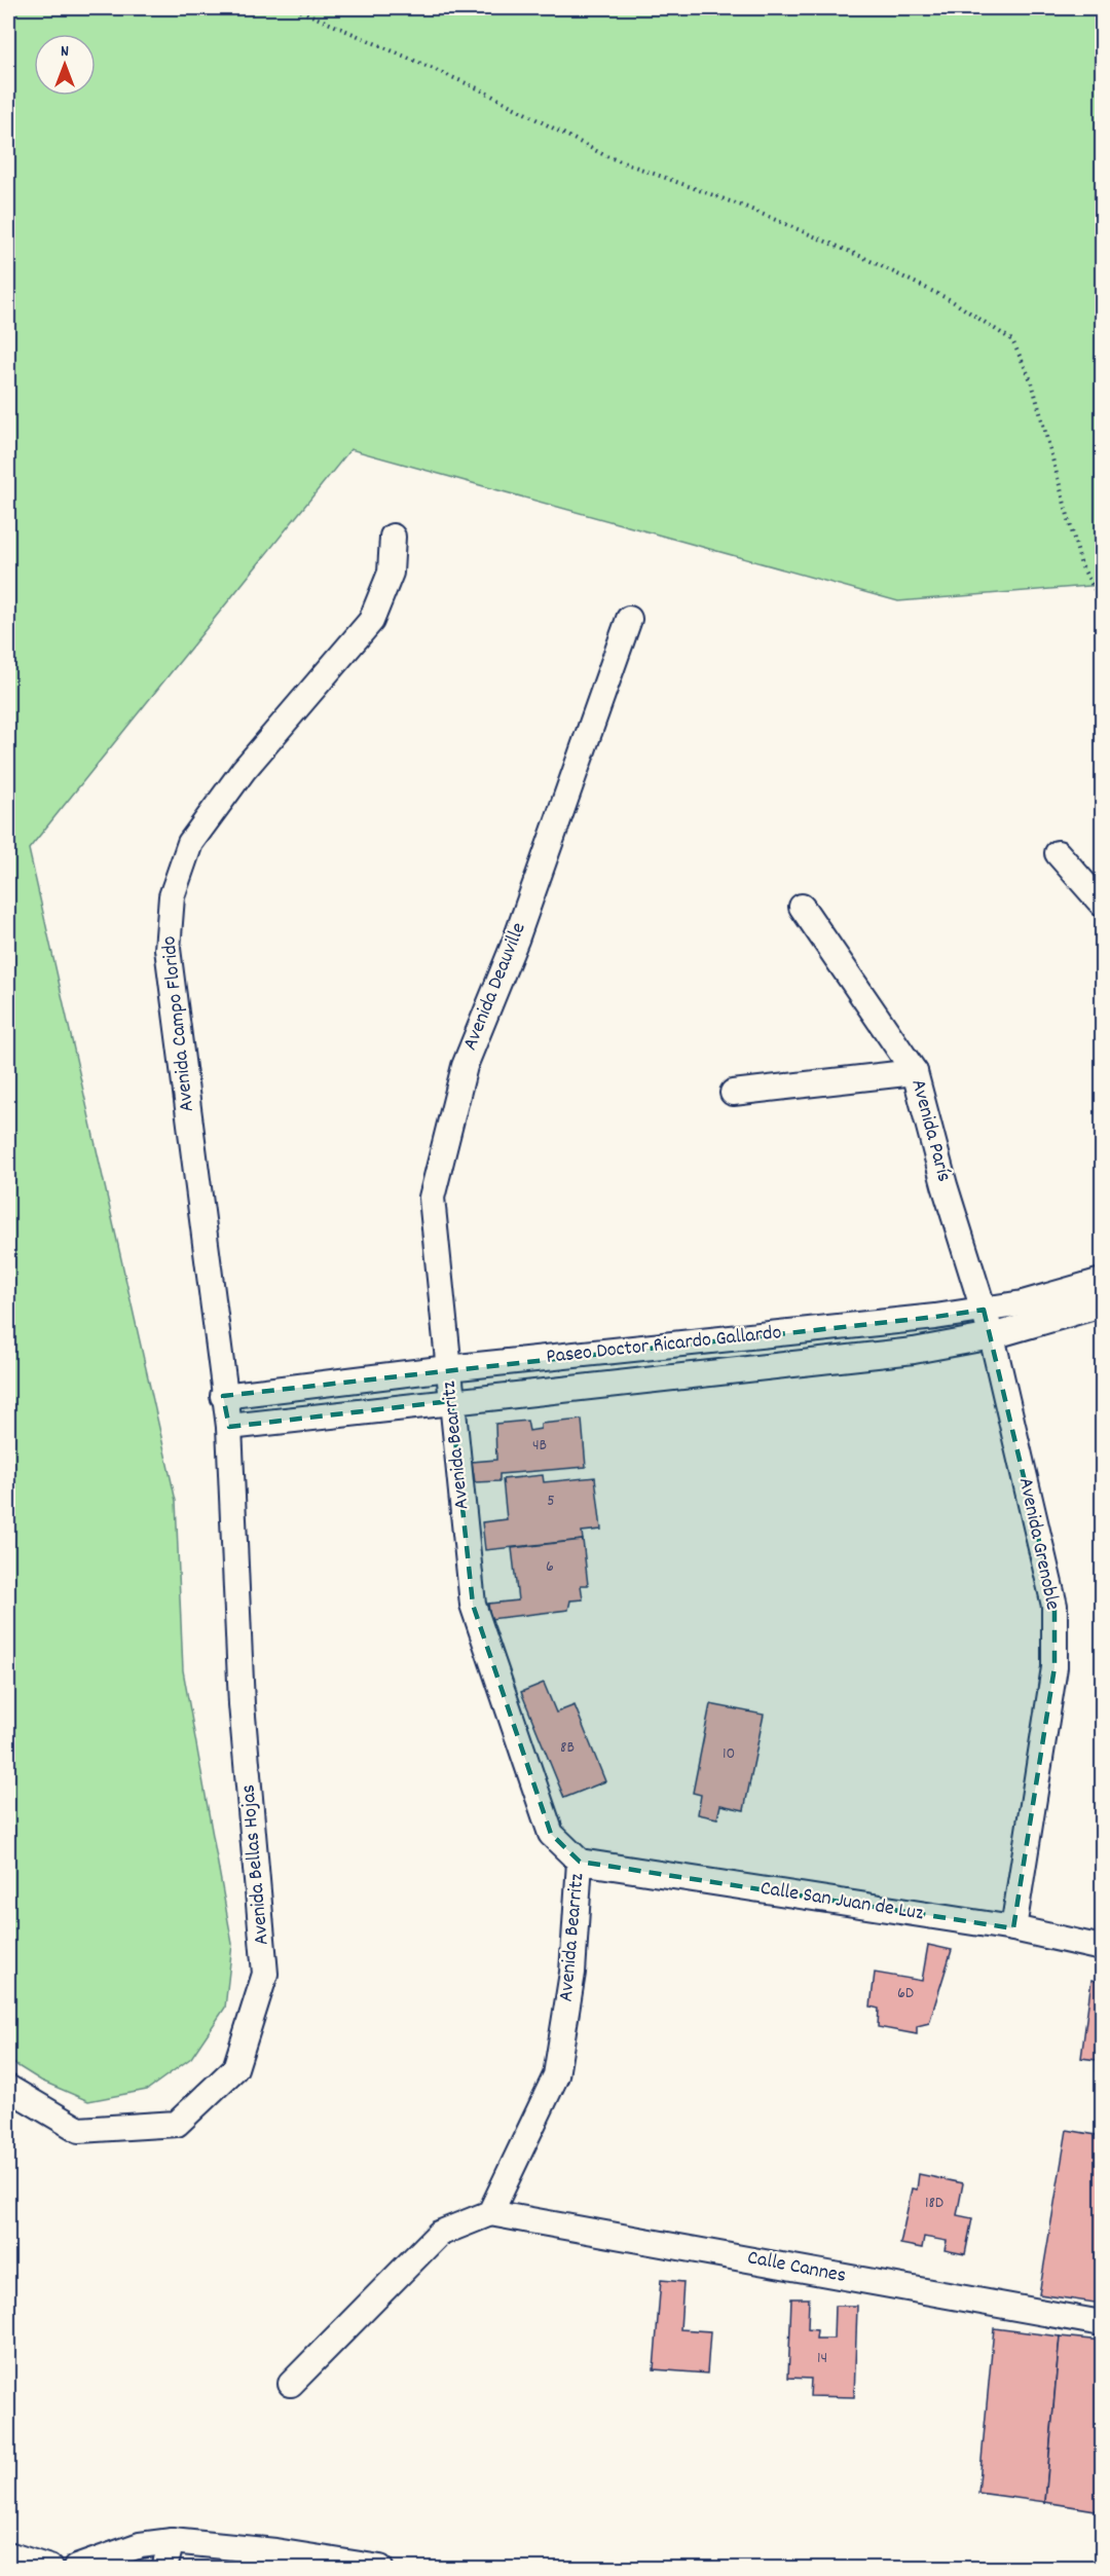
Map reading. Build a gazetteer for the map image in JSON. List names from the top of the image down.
{
  "streets": {
    "street": [
      "Avenida Deauville",
      "Avenida Campo Florido",
      "Avenida París",
      "Paseo Doctor Ricardo Gallardo",
      "Avenida Bearritz",
      "Avenida Grenoble",
      "Avenida Bellas Hojas",
      "Calle San Juan de Luz",
      "Calle Cannes"
    ]
  },
  "crossings": [
    ["Avenida Deauville", "Paseo Doctor Ricardo Gallardo"],
    ["Avenida Deauville", "Avenida Bearritz"],
    ["Avenida Campo Florido", "Paseo Doctor Ricardo Gallardo"],
    ["Avenida Campo Florido", "Avenida Bellas Hojas"],
    ["Avenida París", "Paseo Doctor Ricardo Gallardo"],
    ["Avenida París", "Avenida Grenoble"],
    ["Paseo Doctor Ricardo Gallardo", "Avenida Bearritz"],
    ["Paseo Doctor Ricardo Gallardo", "Avenida Grenoble"],
    ["Paseo Doctor Ricardo Gallardo", "Avenida Bellas Hojas"],
    ["Avenida Bearritz", "Calle San Juan de Luz"],
    ["Avenida Bearritz", "Calle Cannes"],
    ["Avenida Grenoble", "Calle San Juan de Luz"]
  ],
  "house_numbers": [
    "4B",
    "5",
    "6",
    "8B",
    "10",
    "6D",
    "18D",
    "14"
  ],
  "north": "top"
}
